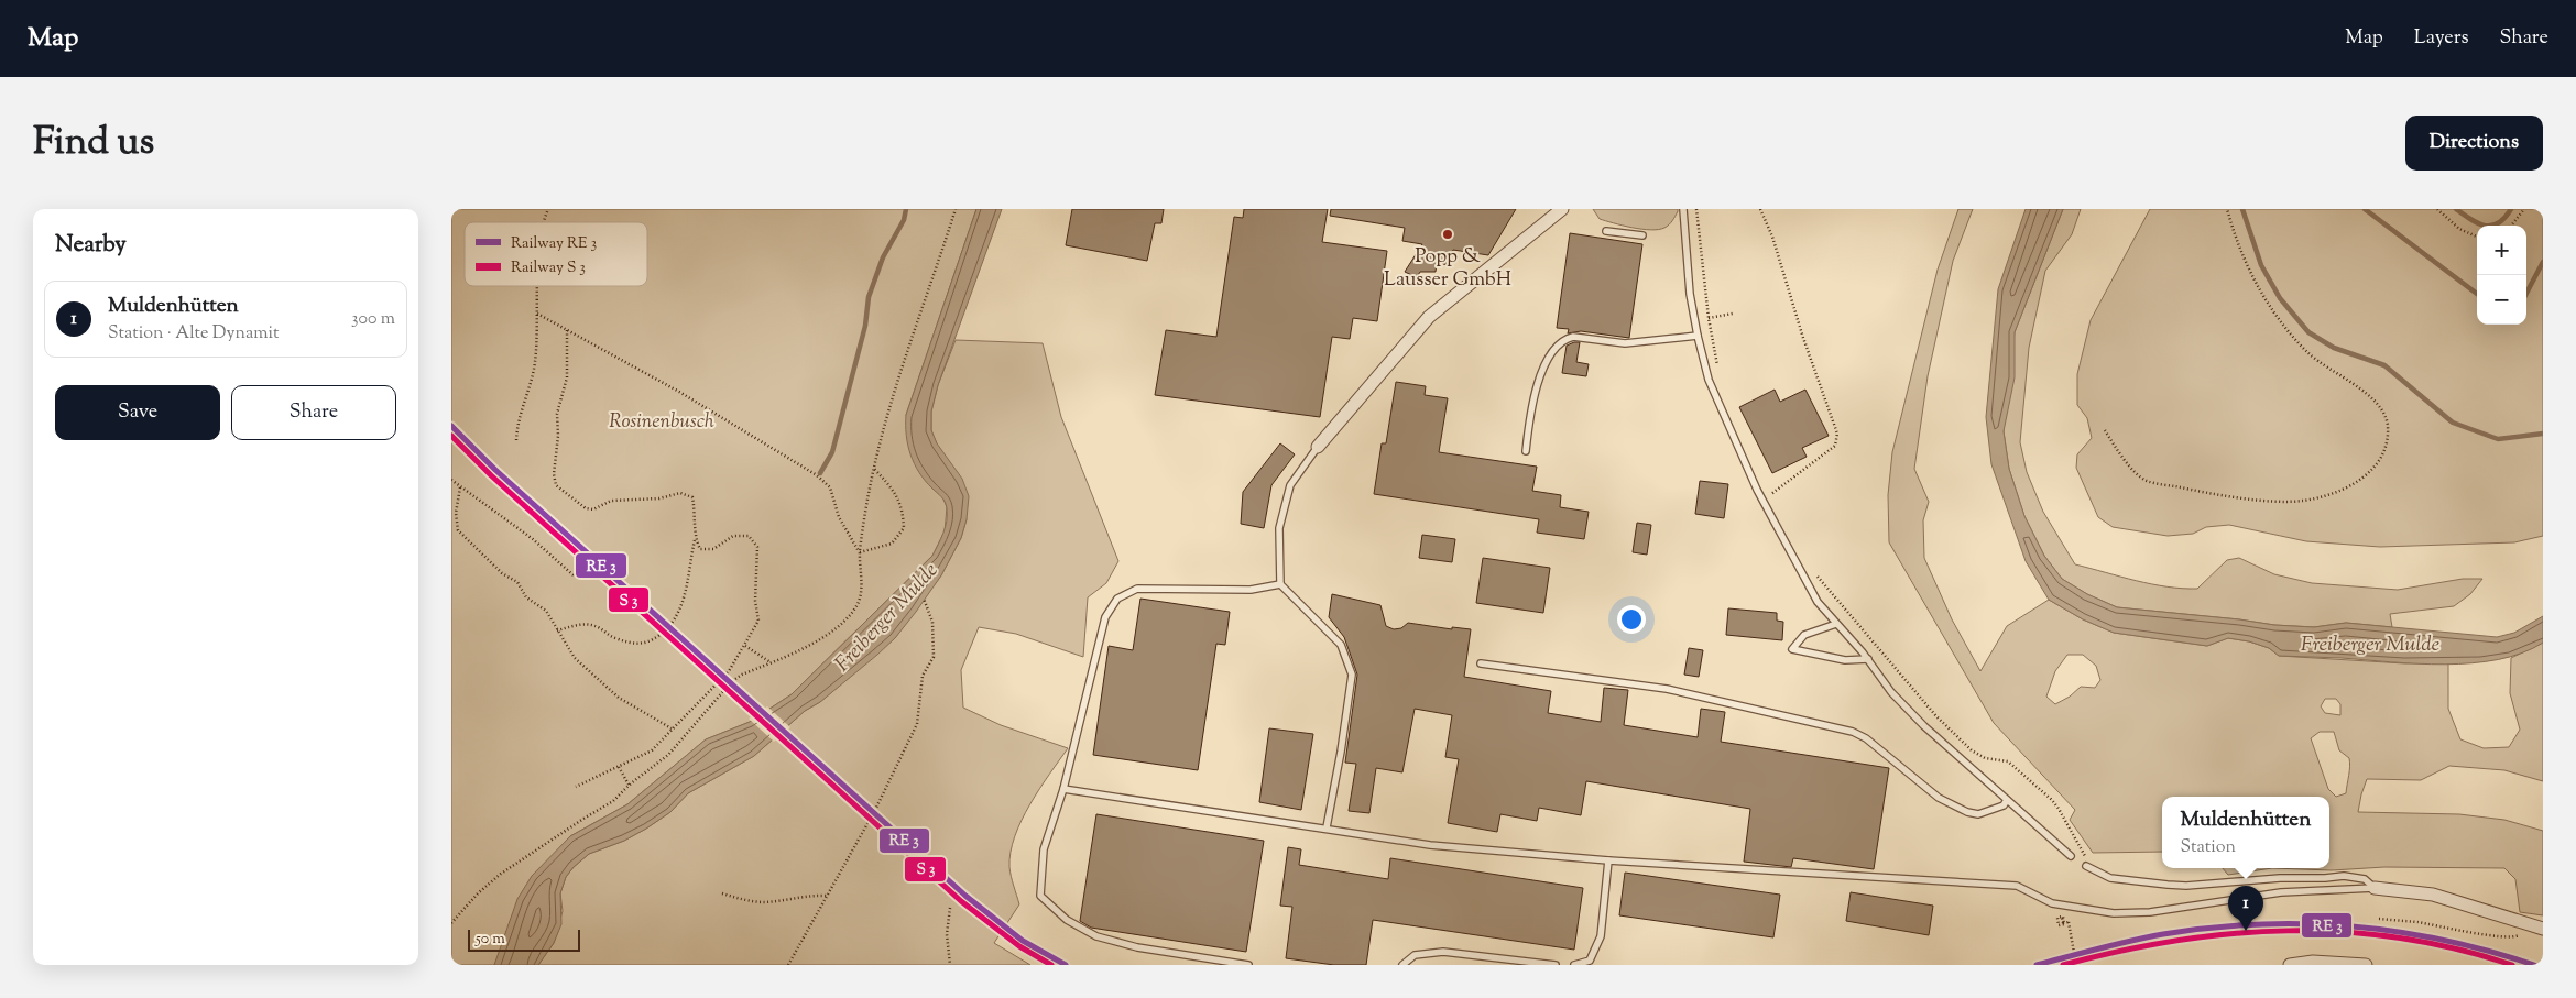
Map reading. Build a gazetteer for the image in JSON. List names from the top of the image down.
{
  "water": ["Freiberger Mulde"],
  "parks": ["Rosinenbusch"],
  "places": ["Popp & Lausser GmbH"],
  "legend": ["Railway RE 3", "Railway S 3"],
  "scale_bar": "50 m",
  "page": {
    "header": "Map",
    "nav": ["Map", "Layers", "Share"],
    "title": "Find us",
    "buttons": [
      "Directions",
      ["Save", "Share"]
    ],
    "heading": "Nearby",
    "map_buttons": ["+", "−"],
    "list": [
      {
        "mark": "1",
        "name": "Muldenhütten",
        "note": "Station · Alte Dynamit",
        "value": "300 m"
      }
    ],
    "popup": ["Muldenhütten", "Station"],
    "pins": "1",
    "scale": "50 m"
  }
}
